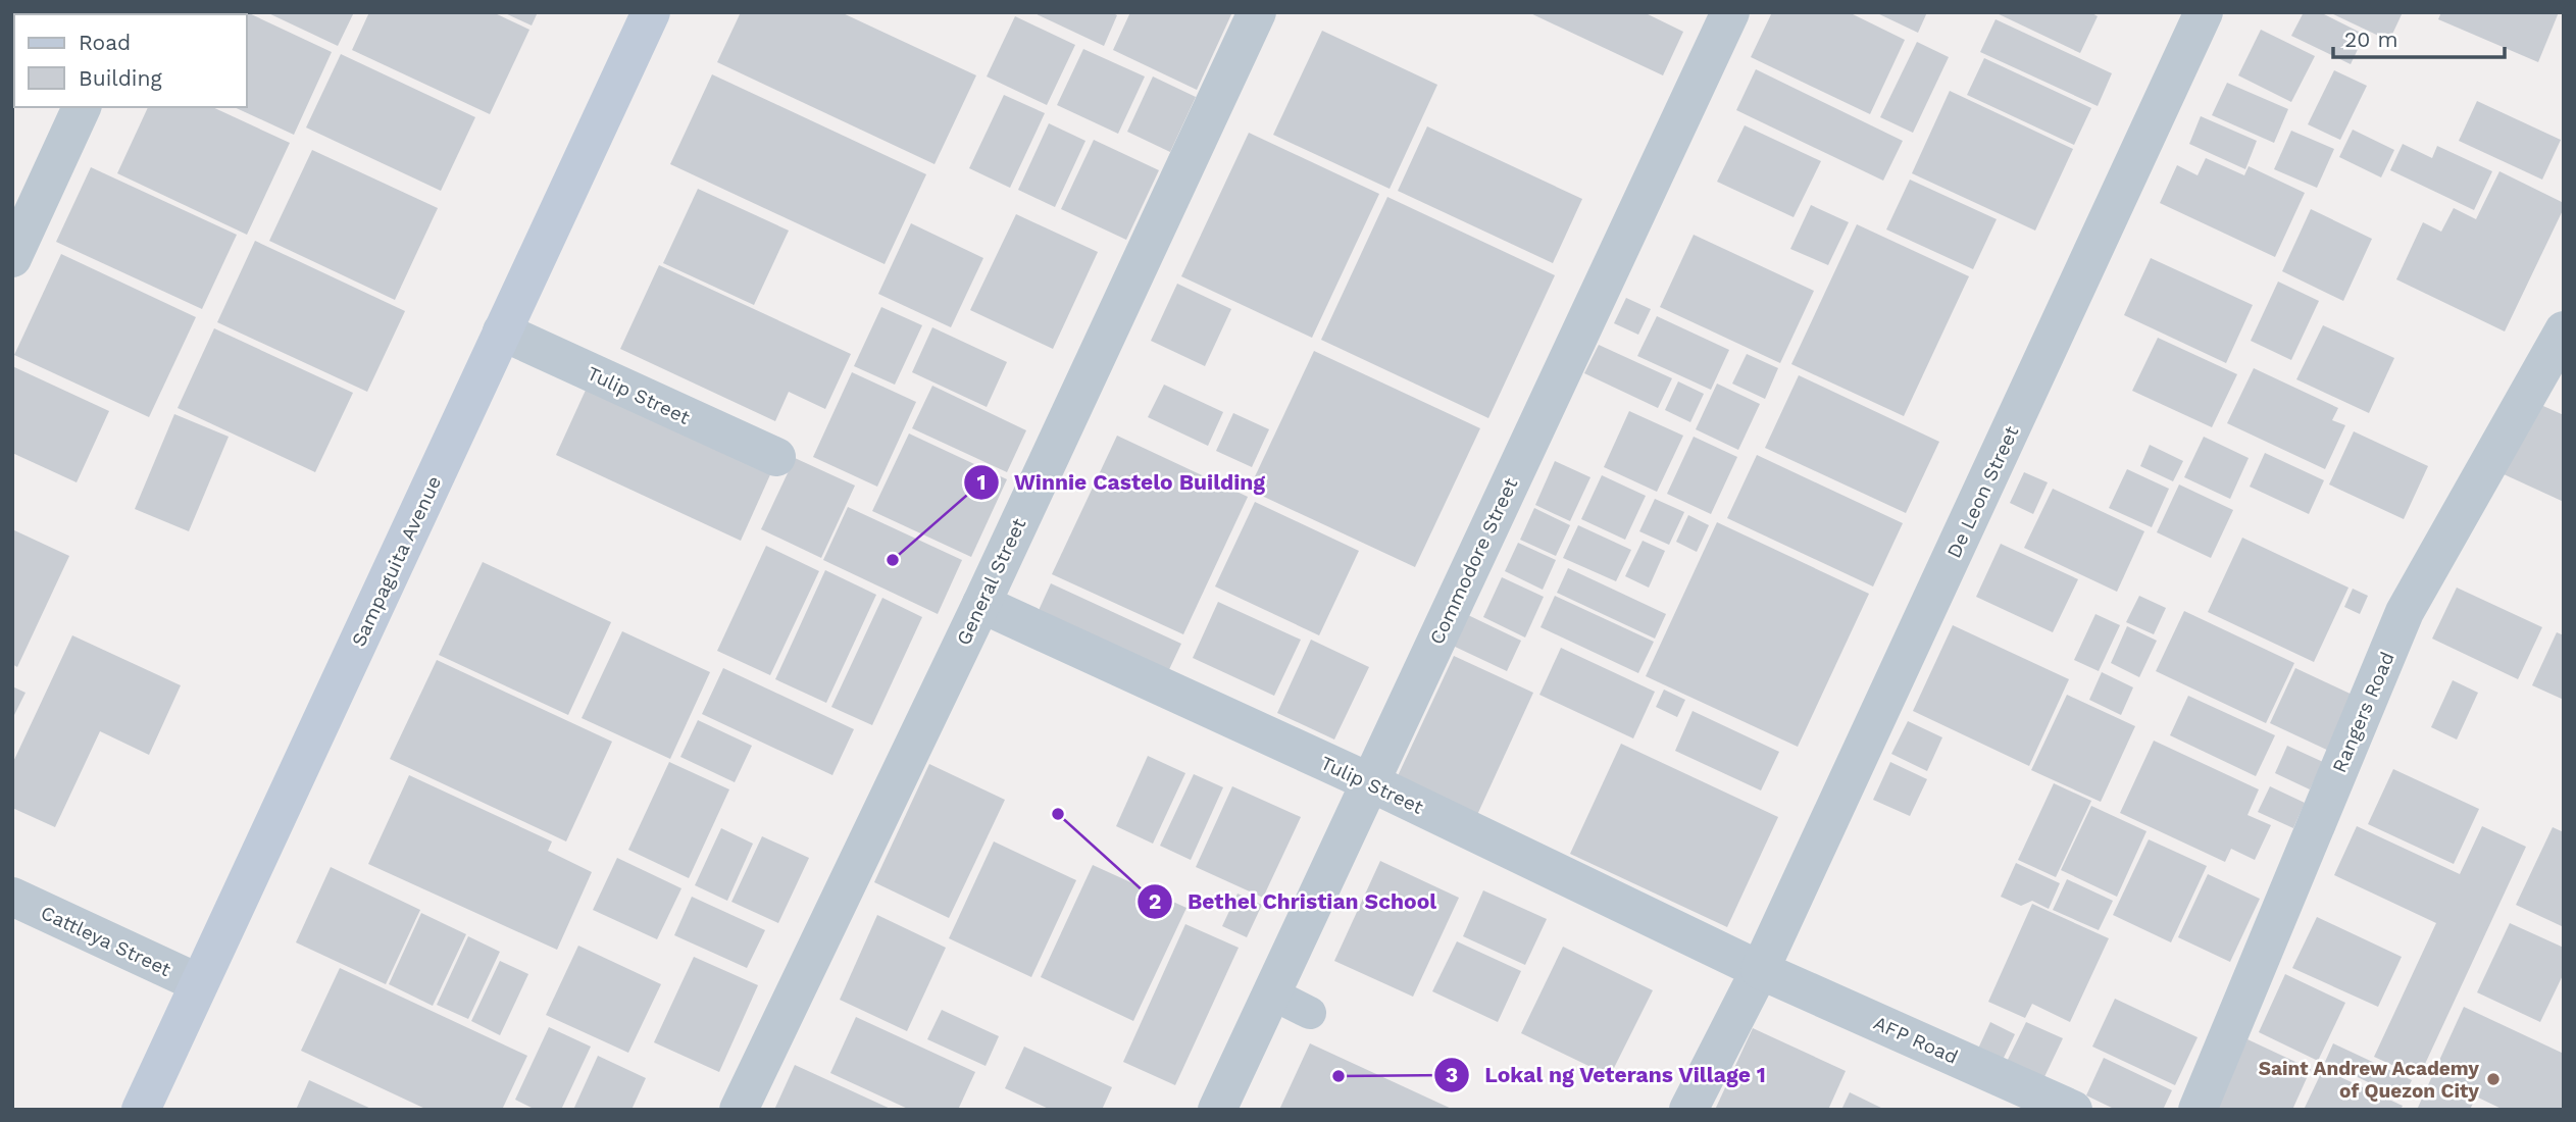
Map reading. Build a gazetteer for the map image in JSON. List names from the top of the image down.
{
  "streets": {
    "main road": ["Sampaguita Avenue"],
    "street": [
      "Tulip Street",
      "De Leon Street",
      "Commodore Street",
      "General Street",
      "Rangers Road",
      "Cattleya Street",
      "AFP Road"
    ]
  },
  "crossings": [
    ["Tulip Street", "De Leon Street"],
    ["Tulip Street", "Sampaguita Avenue"],
    ["Tulip Street", "Commodore Street"],
    ["Tulip Street", "General Street"],
    ["Tulip Street", "AFP Road"],
    ["De Leon Street", "AFP Road"],
    ["Sampaguita Avenue", "Cattleya Street"]
  ],
  "places": [
    "Winnie Castelo Building",
    "Bethel Christian School",
    "Lokal ng Veterans Village 1",
    "Saint Andrew Academy of Quezon City"
  ],
  "legend": ["Road", "Building"],
  "scale_bar": "20 m"
}
